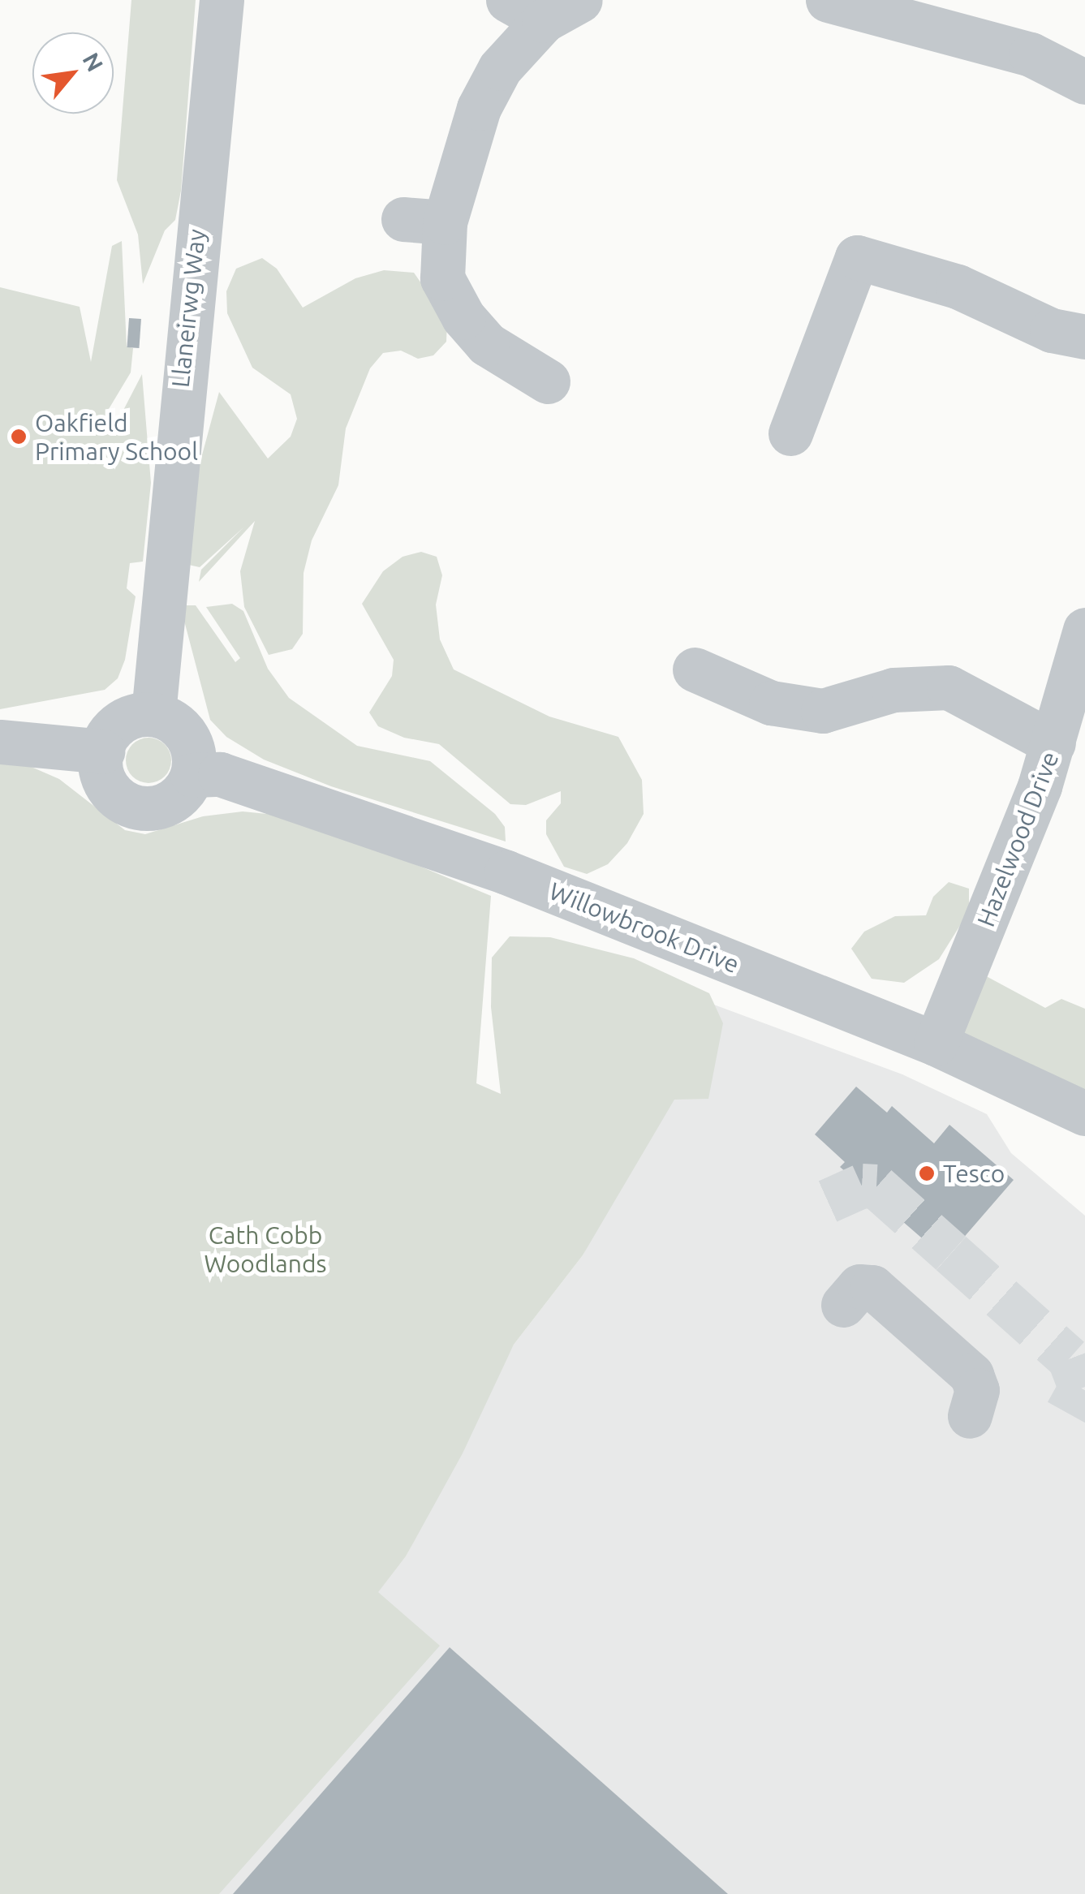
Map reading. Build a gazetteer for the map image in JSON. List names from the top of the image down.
{
  "streets": {
    "street": ["Llaneirwg Way", "Hazelwood Drive", "Willowbrook Drive"]
  },
  "crossings": [
    ["Llaneirwg Way", "Willowbrook Drive"],
    ["Hazelwood Drive", "Willowbrook Drive"]
  ],
  "parks": ["Cath Cobb Woodlands"],
  "places": ["Oakfield Primary School", "Tesco"],
  "north": "top right"
}
